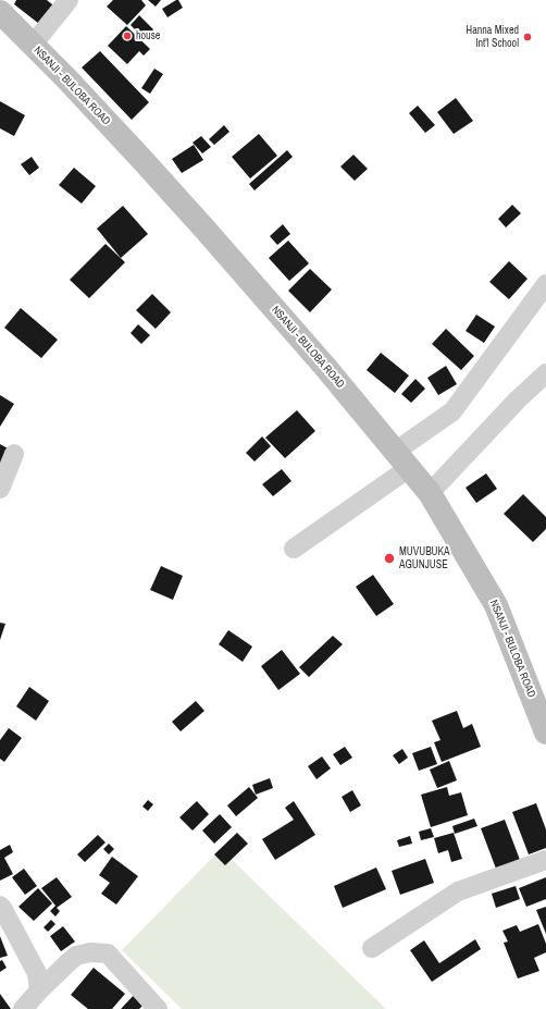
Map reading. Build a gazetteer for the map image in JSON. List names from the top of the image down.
{
  "streets": {
    "main road": ["NSANJI - BULOBA ROAD"]
  },
  "places": ["house", "Hanna Mixed Int'l School", "MUVUBUKA AGUNJUSE"]
}
